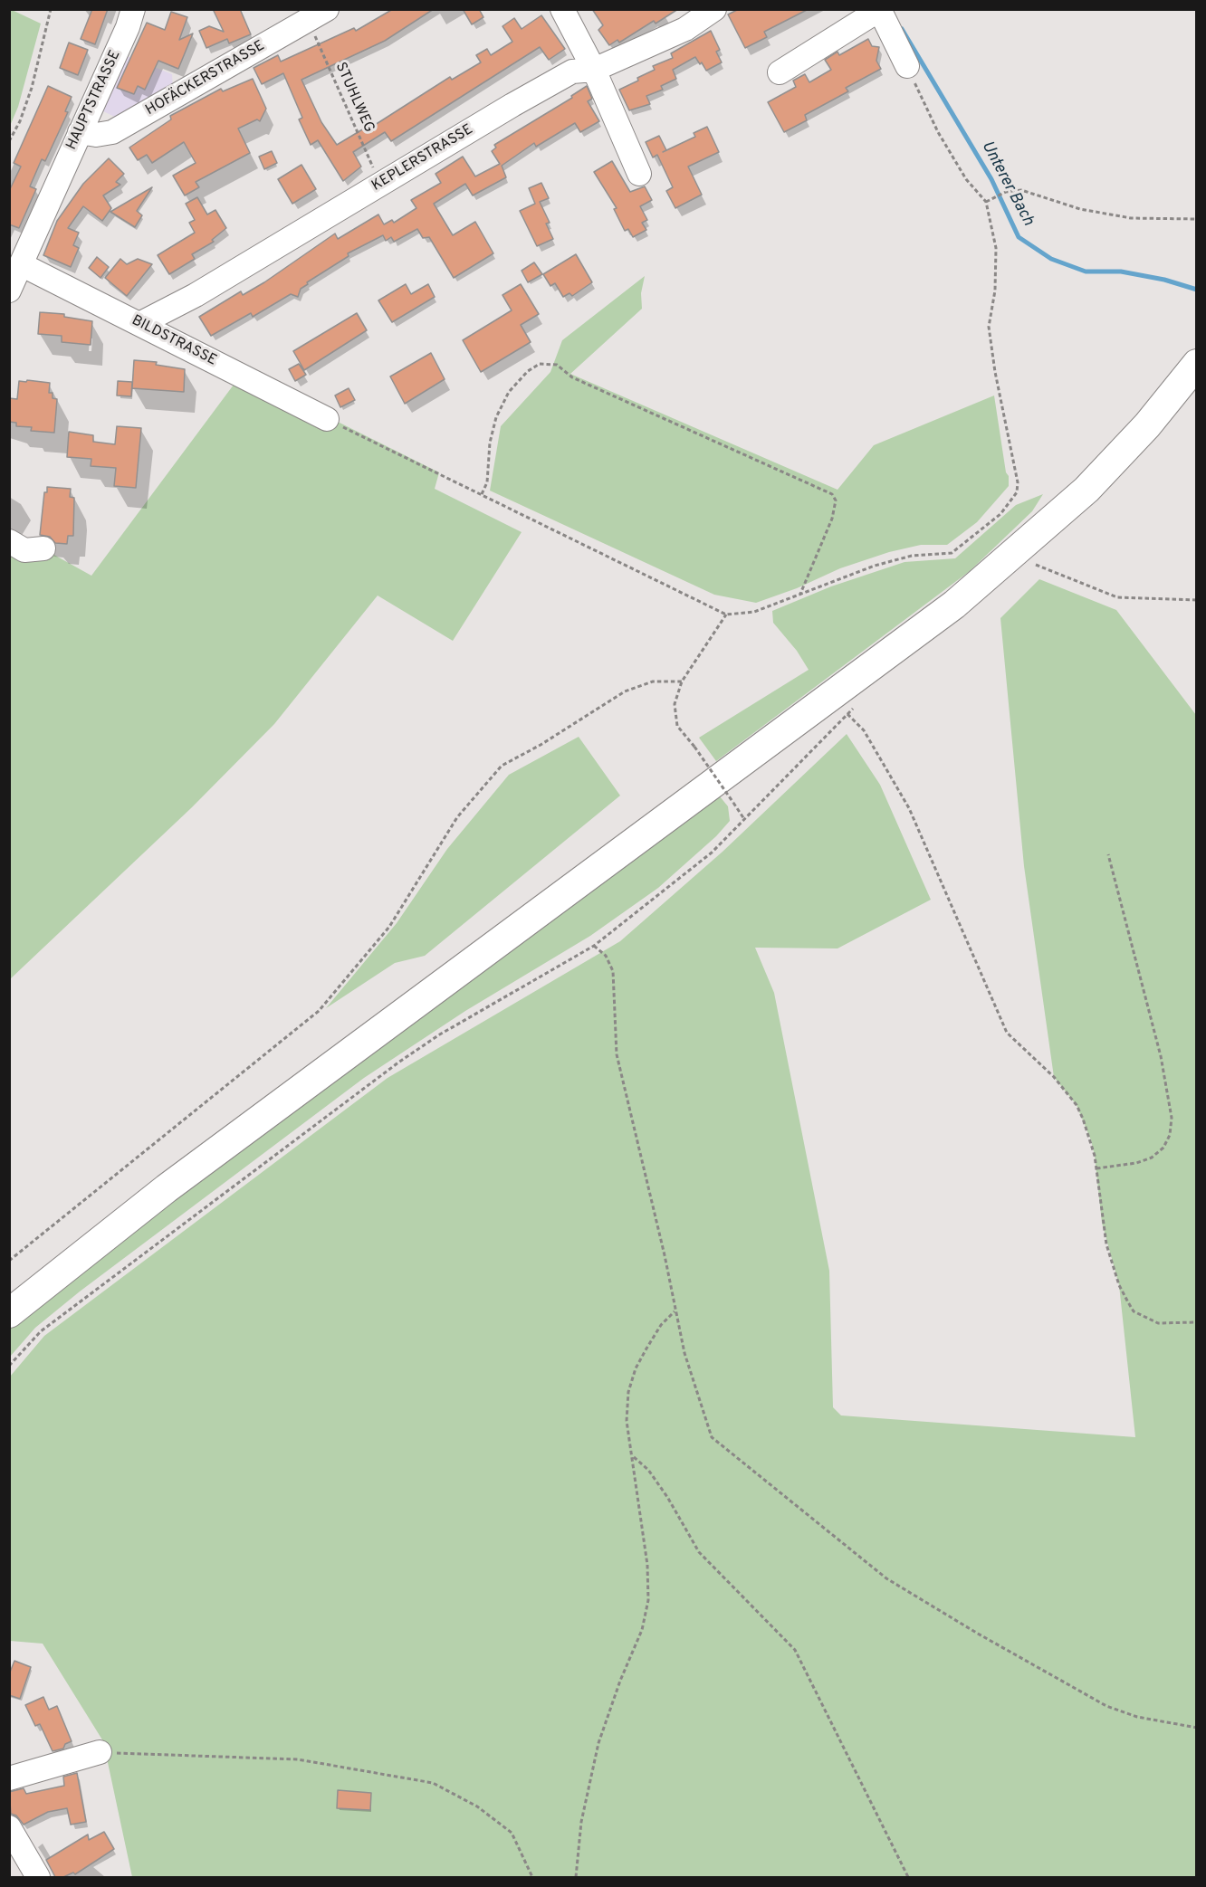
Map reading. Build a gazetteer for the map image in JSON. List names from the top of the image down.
{
  "streets": {
    "street": [
      "HOFÄCKERSTRASSE",
      "HAUPTSTRASSE",
      "KEPLERSTRASSE",
      "BILDSTRASSE"
    ],
    "path": ["STUHLWEG"]
  },
  "crossings": [
    ["HOFÄCKERSTRASSE", "STUHLWEG"],
    ["HOFÄCKERSTRASSE", "HAUPTSTRASSE"],
    ["STUHLWEG", "KEPLERSTRASSE"],
    ["HAUPTSTRASSE", "BILDSTRASSE"],
    ["KEPLERSTRASSE", "BILDSTRASSE"]
  ],
  "water": ["Unterer Bach"]
}
